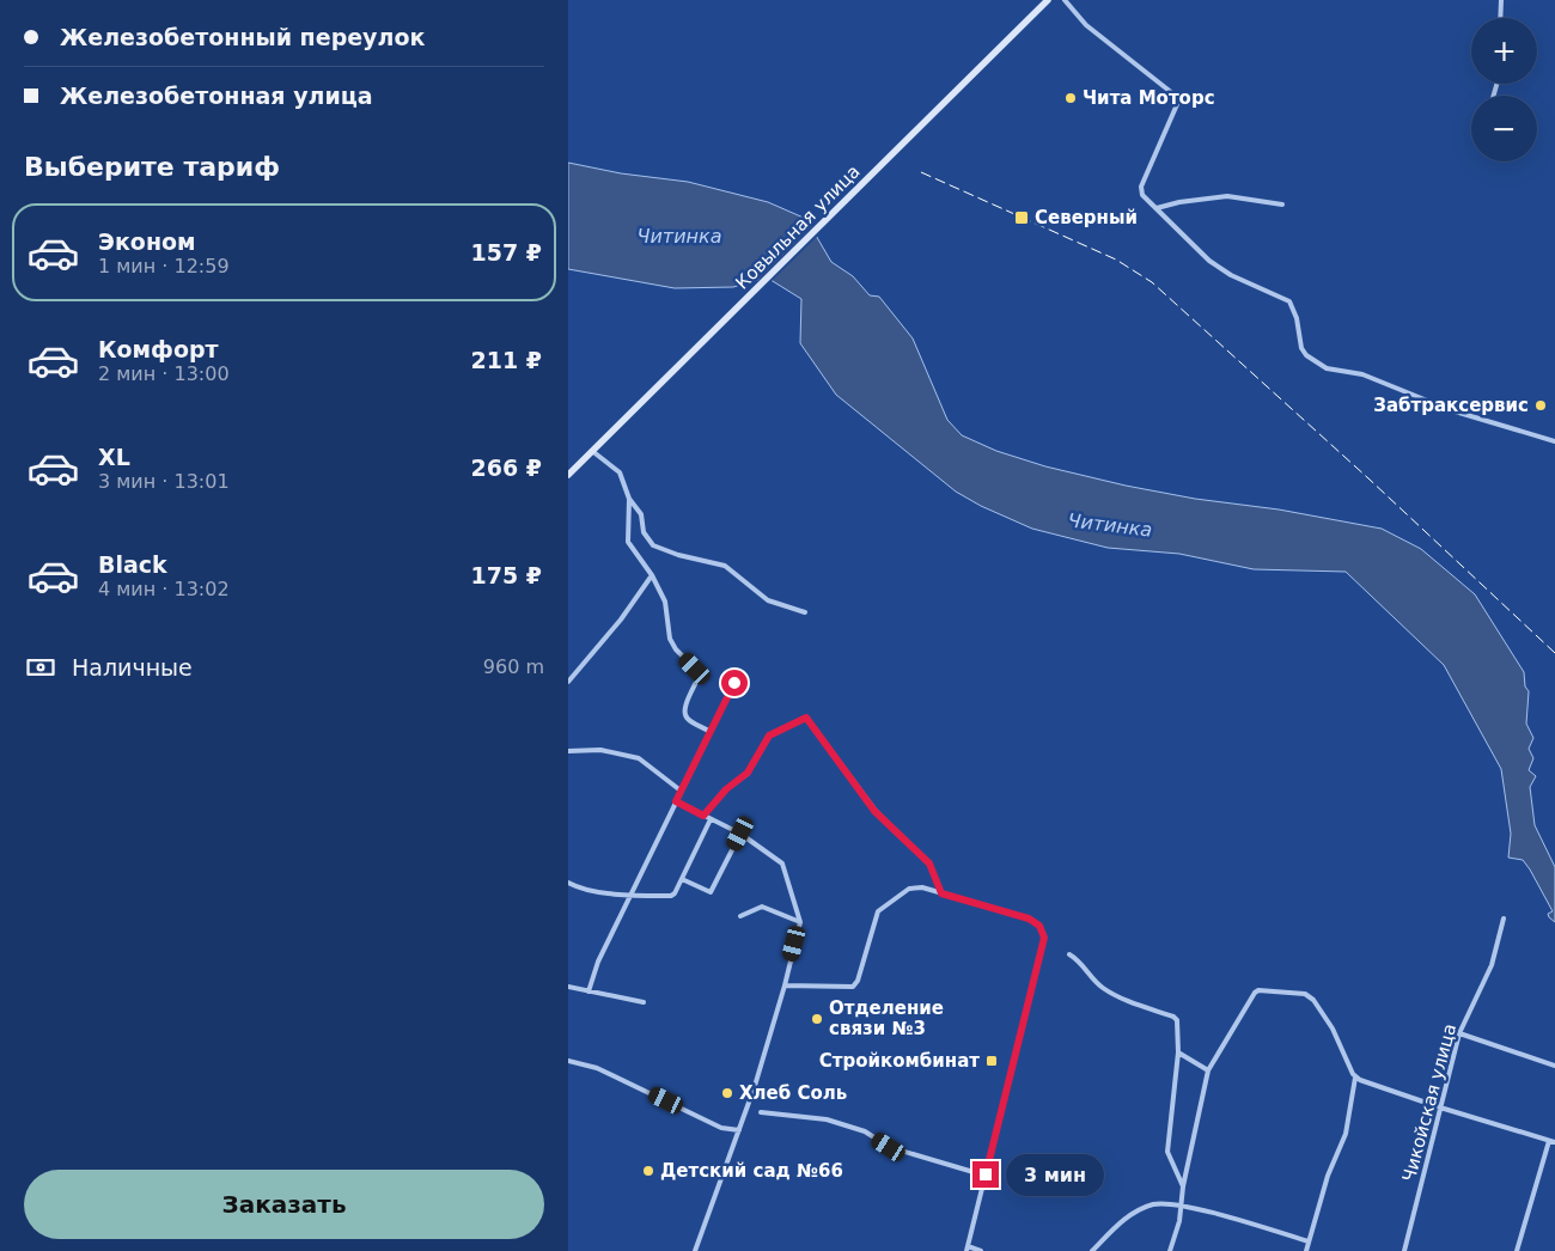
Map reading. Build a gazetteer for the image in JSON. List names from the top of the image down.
{
  "streets": {
    "main road": ["Ковыльная улица"],
    "street": ["Чикойская улица"]
  },
  "water": ["Читинка"],
  "places": {
    "other": [
      "Чита Моторс",
      "Забтраксервис",
      "Отделение связи №3",
      "Хлеб Соль",
      "Детский сад №66"
    ],
    "transit": ["Северный", "Стройкомбинат"]
  },
  "page": {
    "banner": ["Железобетонный переулок", "Железобетонная улица"],
    "map_buttons": ["+", "−"],
    "heading": "Выберите тариф",
    "list": [
      {
        "name": "Эконом",
        "note": "1 мин · 12:59",
        "value": "157 ₽"
      },
      {
        "name": "Комфорт",
        "note": "2 мин · 13:00",
        "value": "211 ₽"
      },
      {
        "name": "XL",
        "note": "3 мин · 13:01",
        "value": "266 ₽"
      },
      {
        "name": "Black",
        "note": "4 мин · 13:02",
        "value": "175 ₽"
      }
    ],
    "pay": ["Наличные", "960 m"],
    "bubble": "3 мин",
    "buttons": "Заказать"
  }
}
